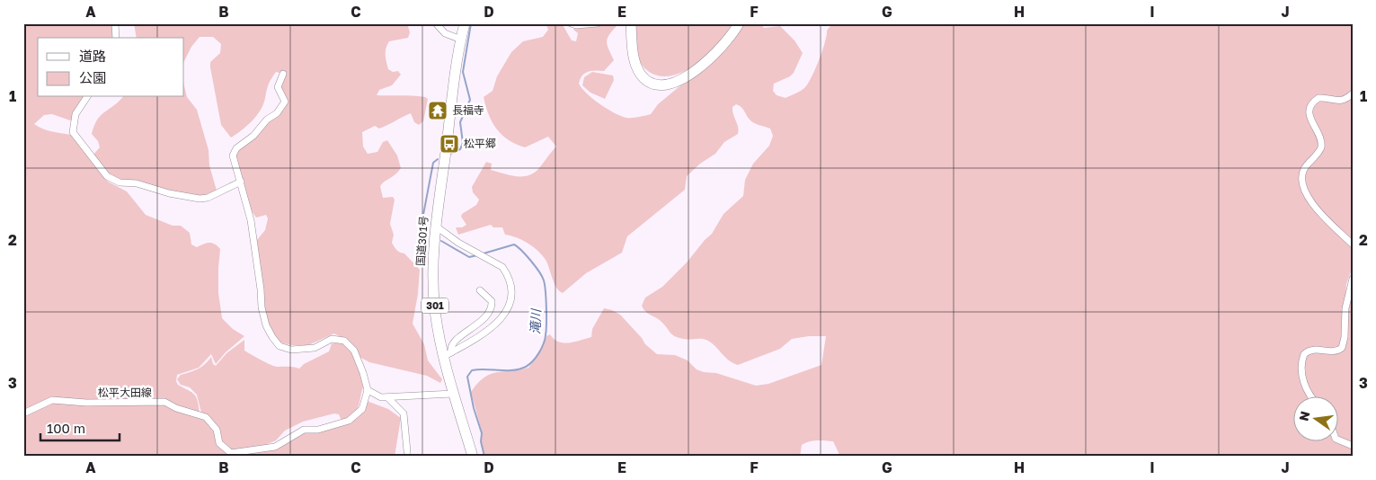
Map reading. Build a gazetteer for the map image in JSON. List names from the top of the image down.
{
  "streets": {
    "highway": ["国道301号", "301"],
    "street": ["松平大田線"]
  },
  "water": ["滝川"],
  "places": {
    "temple": ["長福寺"],
    "bus stop": ["松平郷"]
  },
  "legend": ["道路", "公園"],
  "scale_bar": "100 m",
  "north": "left",
  "grid": {
    "columns": [
      "A",
      "B",
      "C",
      "D",
      "E",
      "F",
      "G",
      "H",
      "I",
      "J"
    ],
    "rows": ["1", "2", "3"]
  }
}
